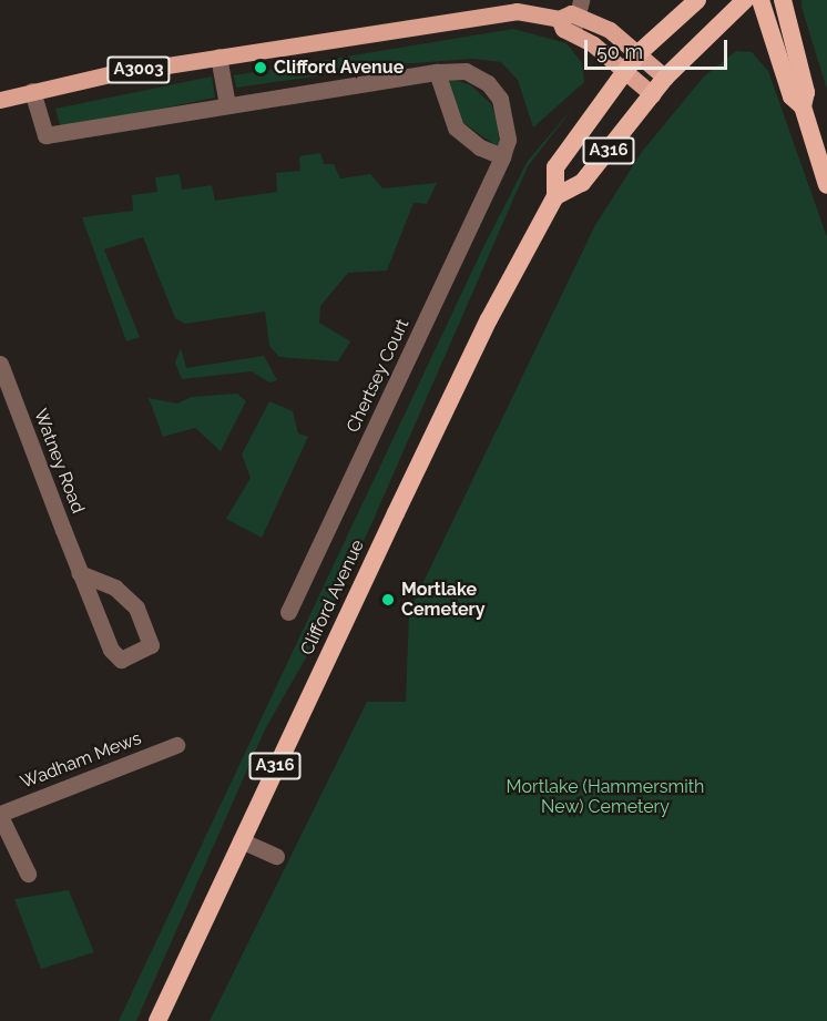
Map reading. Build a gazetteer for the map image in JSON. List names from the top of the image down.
{
  "streets": {
    "highway": ["A316", "Clifford Avenue"],
    "main road": ["A3003"],
    "street": ["Chertsey Court", "Watney Road", "Wadham Mews"]
  },
  "crossings": [
    ["A3003", "A316"],
    ["A3003", "Chertsey Court"],
    ["A3003", "Clifford Avenue"],
    ["A316", "Clifford Avenue"]
  ],
  "parks": ["Mortlake (Hammersmith New) Cemetery"],
  "places": ["Clifford Avenue", "Mortlake Cemetery"],
  "scale_bar": "50 m"
}
